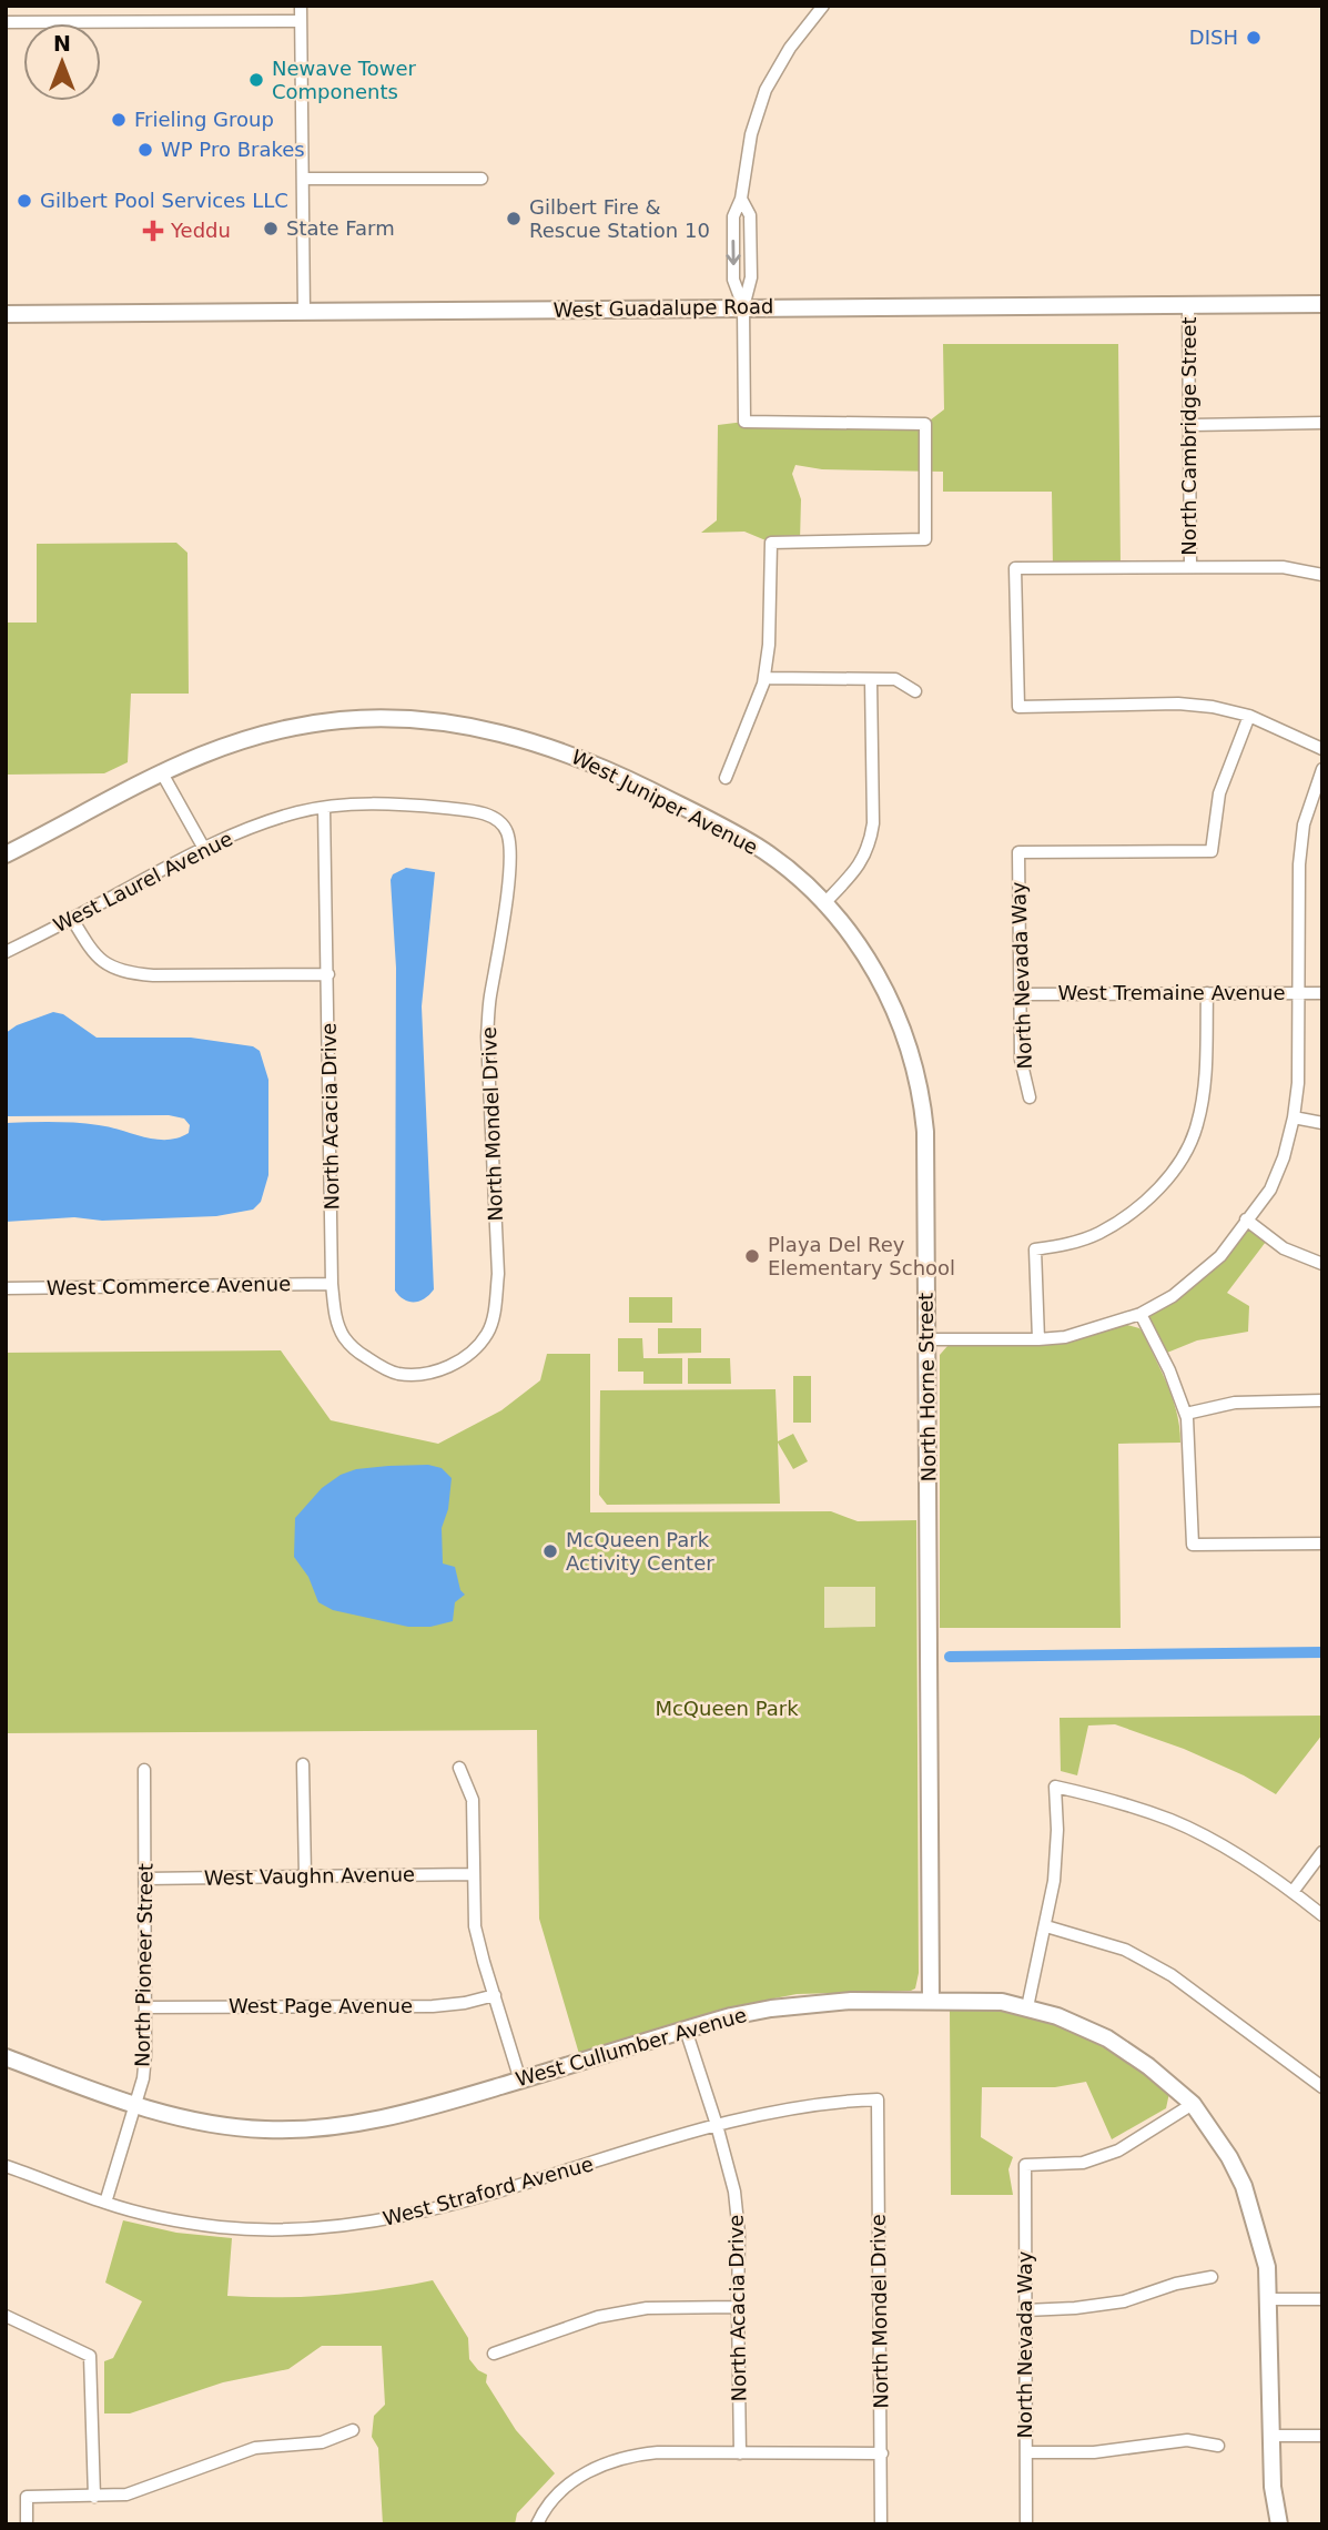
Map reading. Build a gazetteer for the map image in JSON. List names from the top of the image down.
{
  "streets": {
    "street": [
      "West Guadalupe Road",
      "North Cambridge Street",
      "West Juniper Avenue",
      "West Laurel Avenue",
      "North Nevada Way",
      "West Tremaine Avenue",
      "North Acacia Drive",
      "North Mondel Drive",
      "West Commerce Avenue",
      "North Horne Street",
      "West Vaughn Avenue",
      "North Pioneer Street",
      "West Page Avenue",
      "West Cullumber Avenue",
      "West Straford Avenue"
    ]
  },
  "crossings": [
    ["West Guadalupe Road", "North Cambridge Street"],
    ["West Juniper Avenue", "North Horne Street"],
    ["West Laurel Avenue", "North Acacia Drive"],
    ["West Laurel Avenue", "North Mondel Drive"],
    ["North Nevada Way", "West Tremaine Avenue"],
    ["North Nevada Way", "West Cullumber Avenue"],
    ["North Acacia Drive", "North Mondel Drive"],
    ["North Acacia Drive", "West Commerce Avenue"],
    ["North Acacia Drive", "West Cullumber Avenue"],
    ["North Acacia Drive", "West Straford Avenue"],
    ["North Mondel Drive", "West Straford Avenue"],
    ["North Horne Street", "West Cullumber Avenue"],
    ["West Vaughn Avenue", "North Pioneer Street"],
    ["North Pioneer Street", "West Page Avenue"],
    ["North Pioneer Street", "West Cullumber Avenue"],
    ["North Pioneer Street", "West Straford Avenue"]
  ],
  "parks": ["McQueen Park"],
  "places": {
    "other": [
      "DISH",
      "Newave Tower Components",
      "Frieling Group",
      "WP Pro Brakes",
      "Gilbert Pool Services LLC",
      "Gilbert Fire & Rescue Station 10",
      "State Farm",
      "Playa Del Rey Elementary School",
      "McQueen Park Activity Center"
    ],
    "health": ["Yeddu"]
  },
  "north": "top"
}
